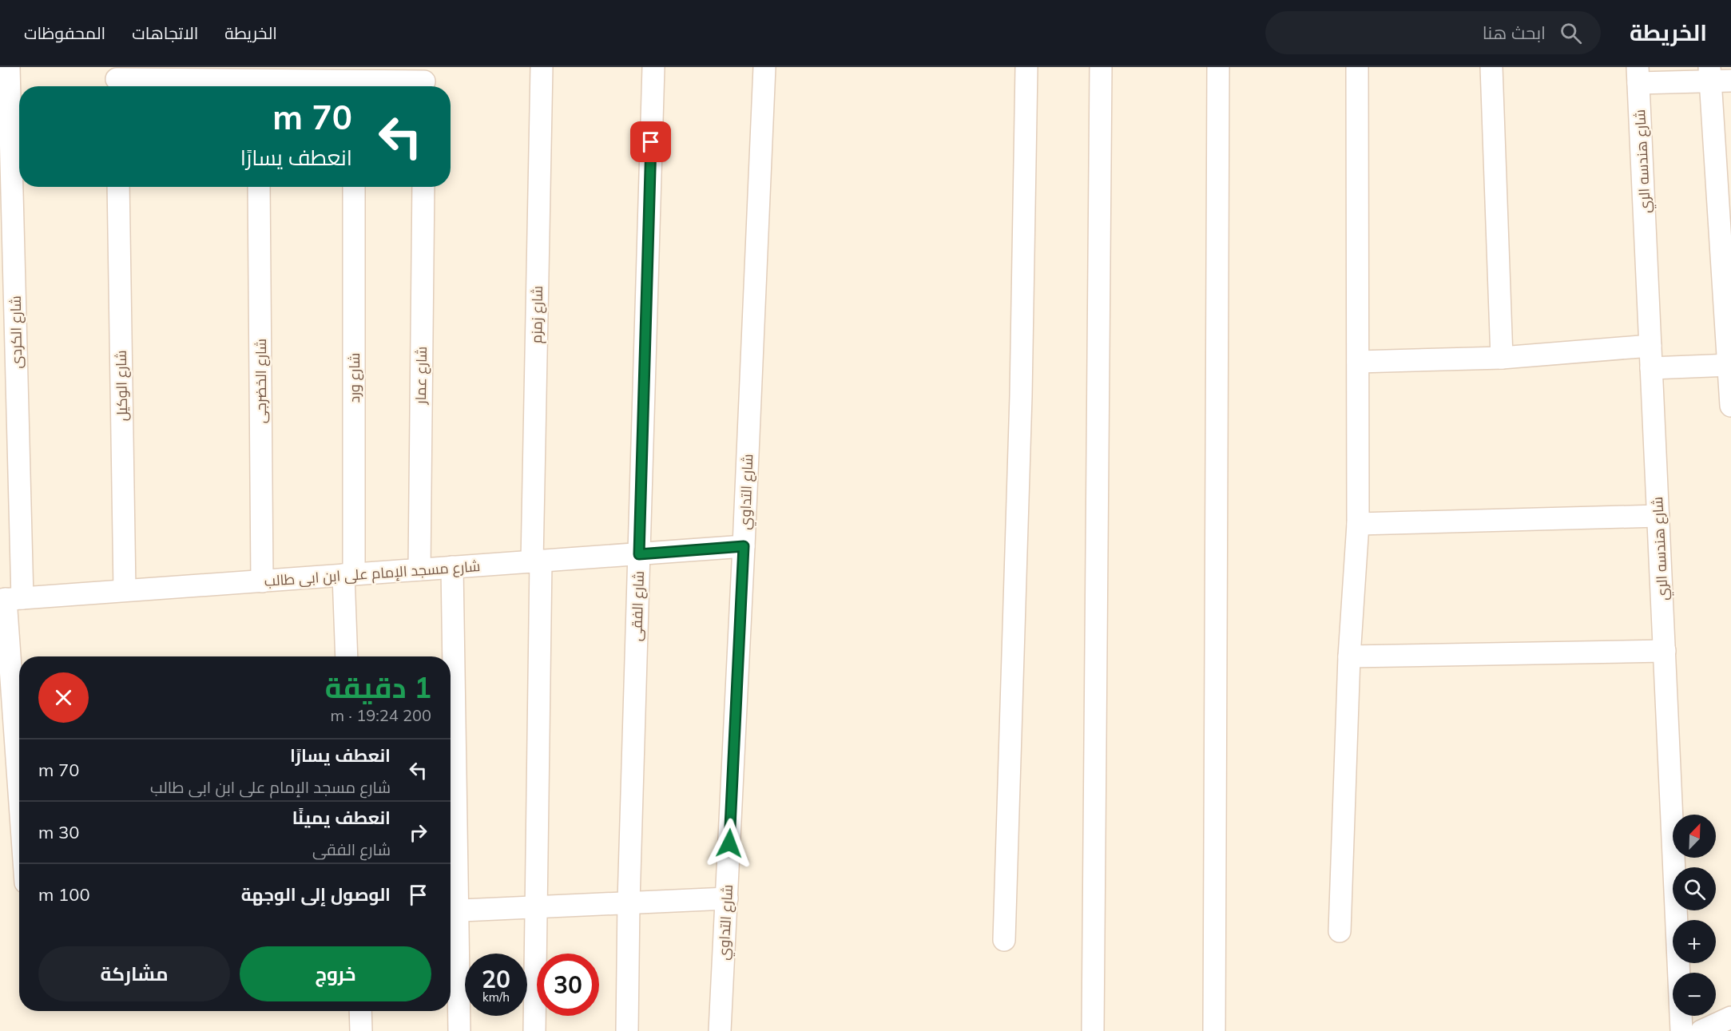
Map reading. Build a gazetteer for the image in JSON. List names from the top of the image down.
{
  "streets": {
    "street": [
      "شارع هندسه الري",
      "شارع زمزم",
      "شارع الكردى",
      "شارع عمار",
      "شارع ورد",
      "شارع الخضرجى",
      "شارع الوكيل",
      "شارع التداوي",
      "شارع مسجد الإمام على ابن ابى طالب",
      "شارع الفقى"
    ]
  },
  "crossings": [
    ["شارع زمزم", "شارع مسجد الإمام على ابن ابى طالب"],
    ["شارع الكردى", "شارع مسجد الإمام على ابن ابى طالب"],
    ["شارع عمار", "شارع مسجد الإمام على ابن ابى طالب"],
    ["شارع ورد", "شارع مسجد الإمام على ابن ابى طالب"],
    ["شارع الخضرجى", "شارع مسجد الإمام على ابن ابى طالب"],
    ["شارع الوكيل", "شارع مسجد الإمام على ابن ابى طالب"],
    ["شارع التداوي", "شارع مسجد الإمام على ابن ابى طالب"],
    ["شارع مسجد الإمام على ابن ابى طالب", "شارع الفقى"]
  ],
  "north": "top right",
  "page": {
    "header": "الخريطة",
    "search": "ابحث هنا",
    "nav": ["الخريطة", "الاتجاهات", "المحفوظات"],
    "turn": ["70 m", "انعطف يسارًا"],
    "heading": ["1 دقيقة", "200 m · 19:24"],
    "list": [
      {
        "name": "انعطف يسارًا",
        "note": "شارع مسجد الإمام على ابن ابى طالب",
        "value": "70 m"
      },
      {
        "name": "انعطف يمينًا",
        "note": "شارع الفقى",
        "value": "30 m"
      },
      {
        "name": "الوصول إلى الوجهة",
        "value": "100 m"
      }
    ],
    "map_buttons": ["+", "−"],
    "buttons": ["خروج", "مشاركة"],
    "speed": "20 km/h",
    "limit": "30"
  }
}
